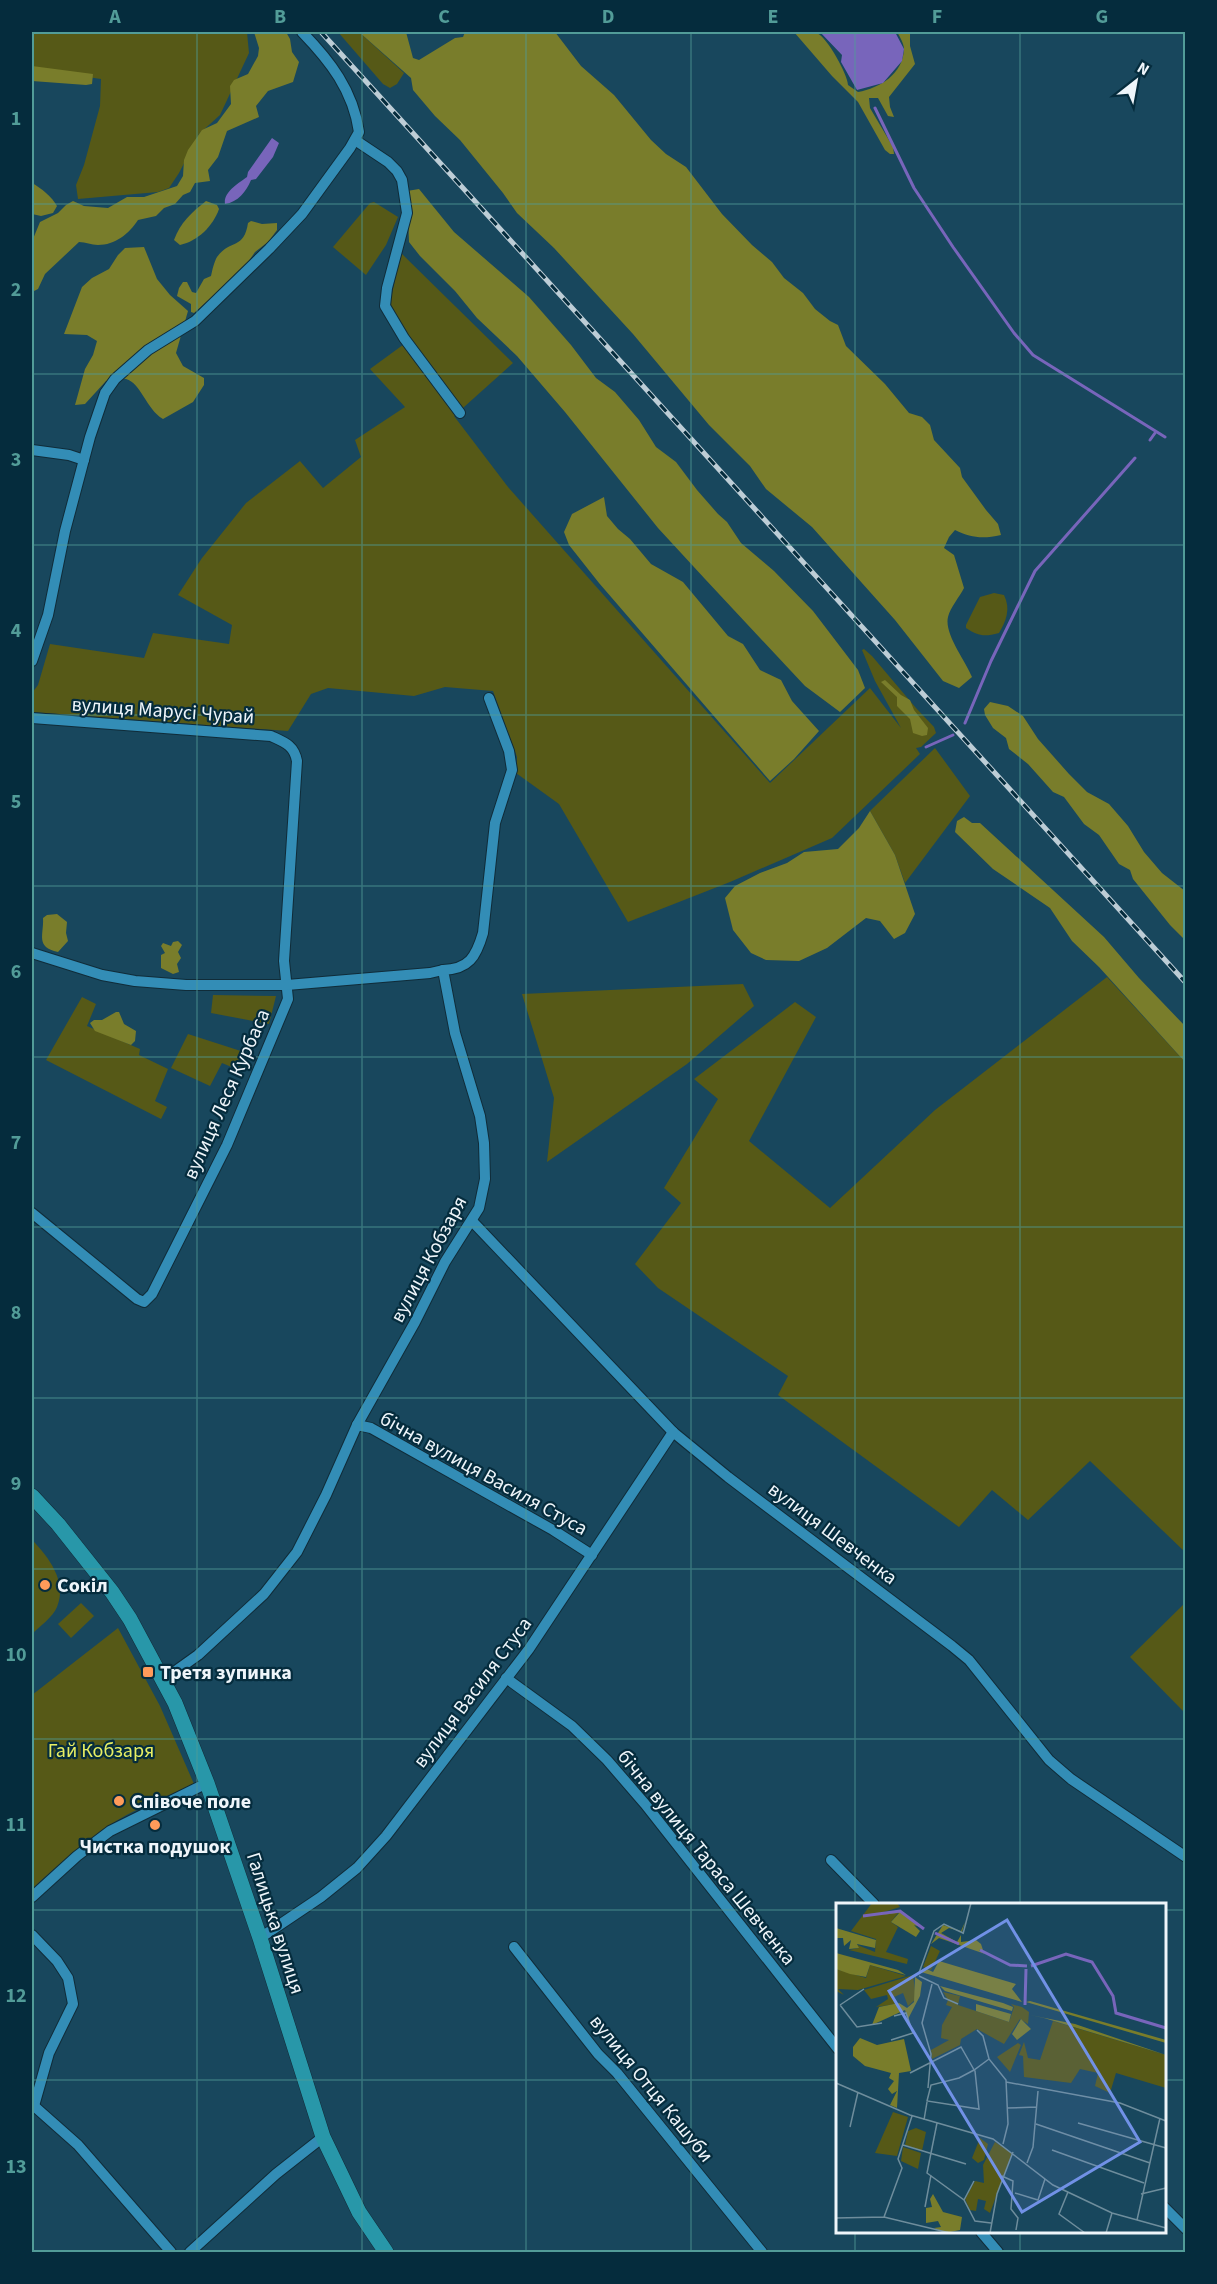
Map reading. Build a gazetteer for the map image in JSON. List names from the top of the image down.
{
  "streets": {
    "street": [
      "вулиця Марусі Чурай",
      "вулиця Леся Курбаса",
      "вулиця Кобзаря",
      "бічна вулиця Василя Стуса",
      "вулиця Шевченка",
      "вулиця Василя Стуса",
      "бічна вулиця Тараса Шевченка",
      "Галицька вулиця",
      "вулиця Отця Кашуби"
    ]
  },
  "crossings": [
    ["вулиця Марусі Чурай", "вулиця Леся Курбаса"],
    ["вулиця Кобзаря", "бічна вулиця Василя Стуса"],
    ["вулиця Кобзаря", "вулиця Шевченка"],
    ["вулиця Кобзаря", "Галицька вулиця"],
    ["бічна вулиця Василя Стуса", "вулиця Василя Стуса"],
    ["вулиця Шевченка", "вулиця Василя Стуса"],
    ["вулиця Василя Стуса", "бічна вулиця Тараса Шевченка"],
    ["вулиця Василя Стуса", "Галицька вулиця"]
  ],
  "parks": ["Гай Кобзаря"],
  "places": {
    "other": ["Сокіл", "Співоче поле", "Чистка подушок"],
    "transit": ["Третя зупинка"]
  },
  "north": "top right",
  "grid": {
    "columns": [
      "A",
      "B",
      "C",
      "D",
      "E",
      "F",
      "G"
    ],
    "rows": [
      "1",
      "2",
      "3",
      "4",
      "5",
      "6",
      "7",
      "8",
      "9",
      "10",
      "11",
      "12",
      "13"
    ]
  }
}
